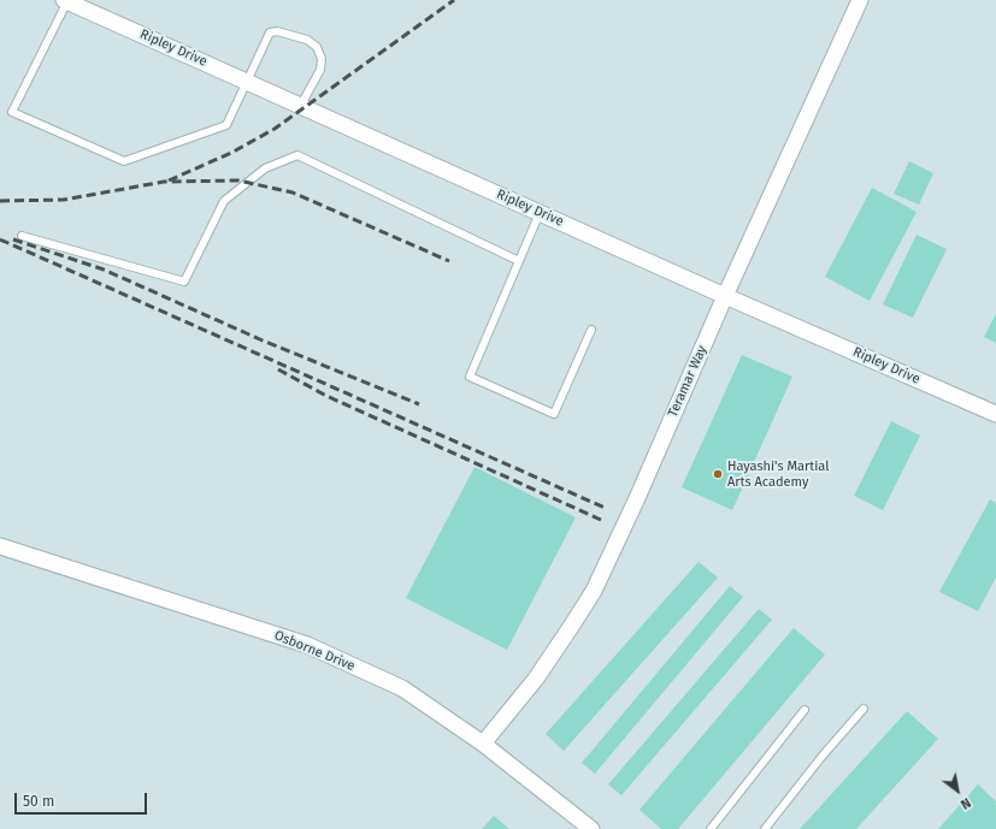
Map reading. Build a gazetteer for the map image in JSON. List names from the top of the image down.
{
  "streets": {
    "street": ["Ripley Drive", "Teramar Way", "Osborne Drive"]
  },
  "crossings": [
    ["Ripley Drive", "Teramar Way"],
    ["Teramar Way", "Osborne Drive"]
  ],
  "places": ["Hayashi's Martial Arts Academy"],
  "scale_bar": "50 m",
  "north": "bottom right"
}
